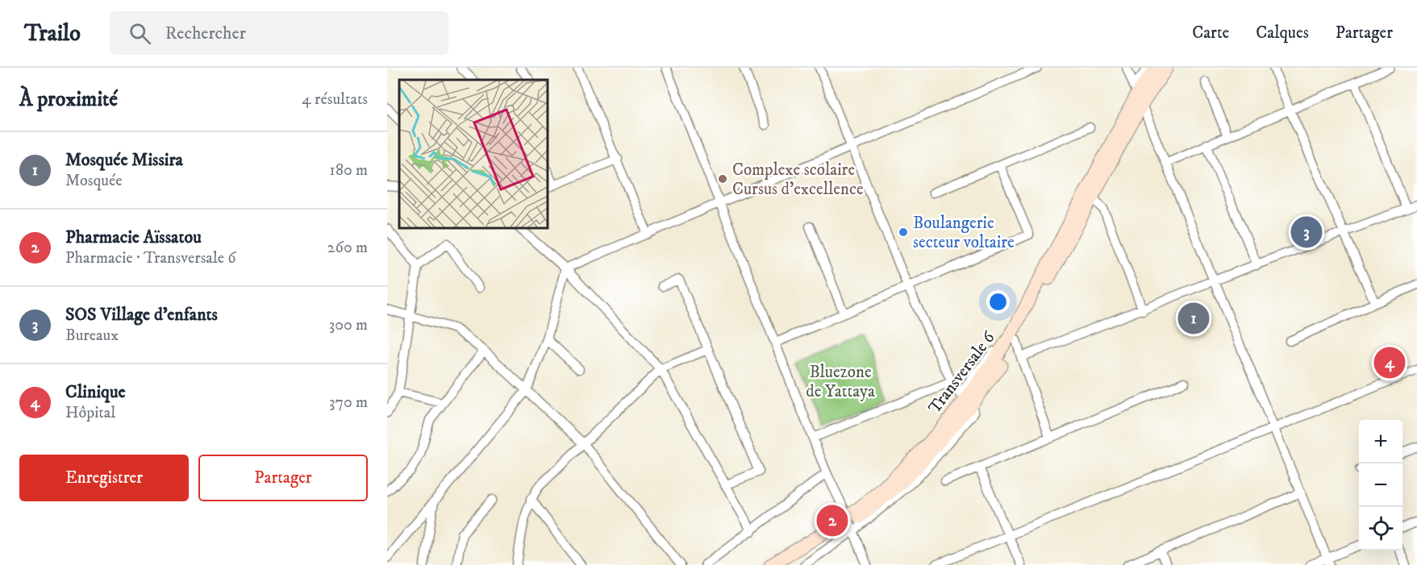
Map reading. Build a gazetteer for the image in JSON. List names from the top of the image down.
{
  "streets": {
    "main road": ["Transversale 6"]
  },
  "parks": ["Bluezone de Yattaya"],
  "places": ["Complexe scolaire Cursus d'excellence", "Boulangerie secteur voltaire"],
  "page": {
    "header": "Trailo",
    "search": "Rechercher",
    "nav": ["Carte", "Calques", "Partager"],
    "heading": ["À proximité", "4 résultats"],
    "list": [
      {
        "mark": "1",
        "name": "Mosquée Missira",
        "note": "Mosquée",
        "value": "180 m"
      },
      {
        "mark": "2",
        "name": "Pharmacie Aïssatou",
        "note": "Pharmacie · Transversale 6",
        "value": "260 m"
      },
      {
        "mark": "3",
        "name": "SOS Village d'enfants",
        "note": "Bureaux",
        "value": "300 m"
      },
      {
        "mark": "4",
        "name": "Clinique",
        "note": "Hôpital",
        "value": "370 m"
      }
    ],
    "pins": [
      "3",
      "1",
      "4",
      "2"
    ],
    "map_buttons": ["+", "−"],
    "buttons": ["Enregistrer", "Partager"]
  }
}
